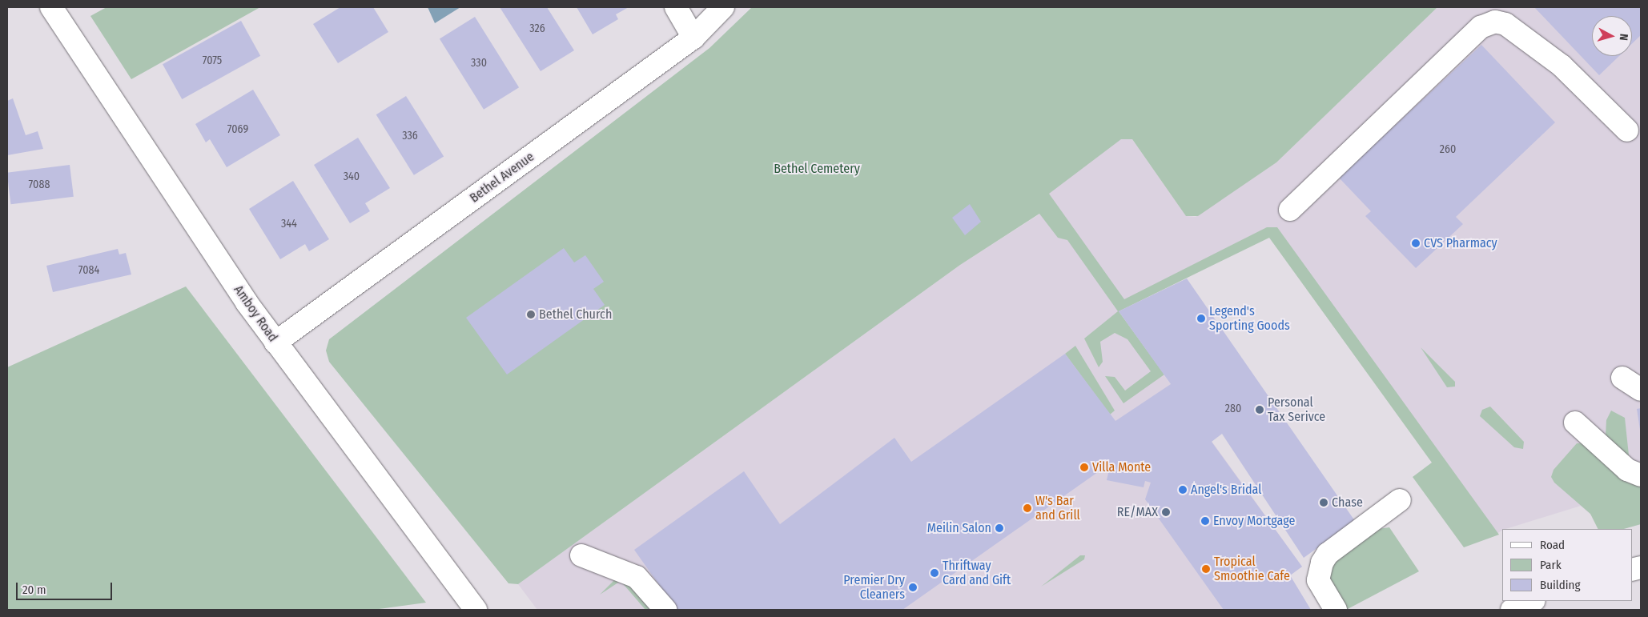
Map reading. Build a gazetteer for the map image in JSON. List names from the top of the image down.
{
  "streets": {
    "main road": ["Bethel Avenue", "Amboy Road"]
  },
  "crossings": [
    ["Bethel Avenue", "Amboy Road"]
  ],
  "parks": ["Bethel Cemetery"],
  "places": [
    "CVS Pharmacy",
    "Bethel Church",
    "Legend's Sporting Goods",
    "Personal Tax Serivce",
    "Villa Monte",
    "Angel's Bridal",
    "Chase",
    "W's Bar and Grill",
    "RE/MAX",
    "Envoy Mortgage",
    "Meilin Salon",
    "Tropical Smoothie Cafe",
    "Thriftway Card and Gift",
    "Premier Dry Cleaners"
  ],
  "house_numbers": [
    "326",
    "7075",
    "330",
    "7069",
    "336",
    "260",
    "340",
    "7088",
    "344",
    "7084",
    "280"
  ],
  "legend": ["Road", "Park", "Building"],
  "scale_bar": "20 m",
  "north": "right"
}
